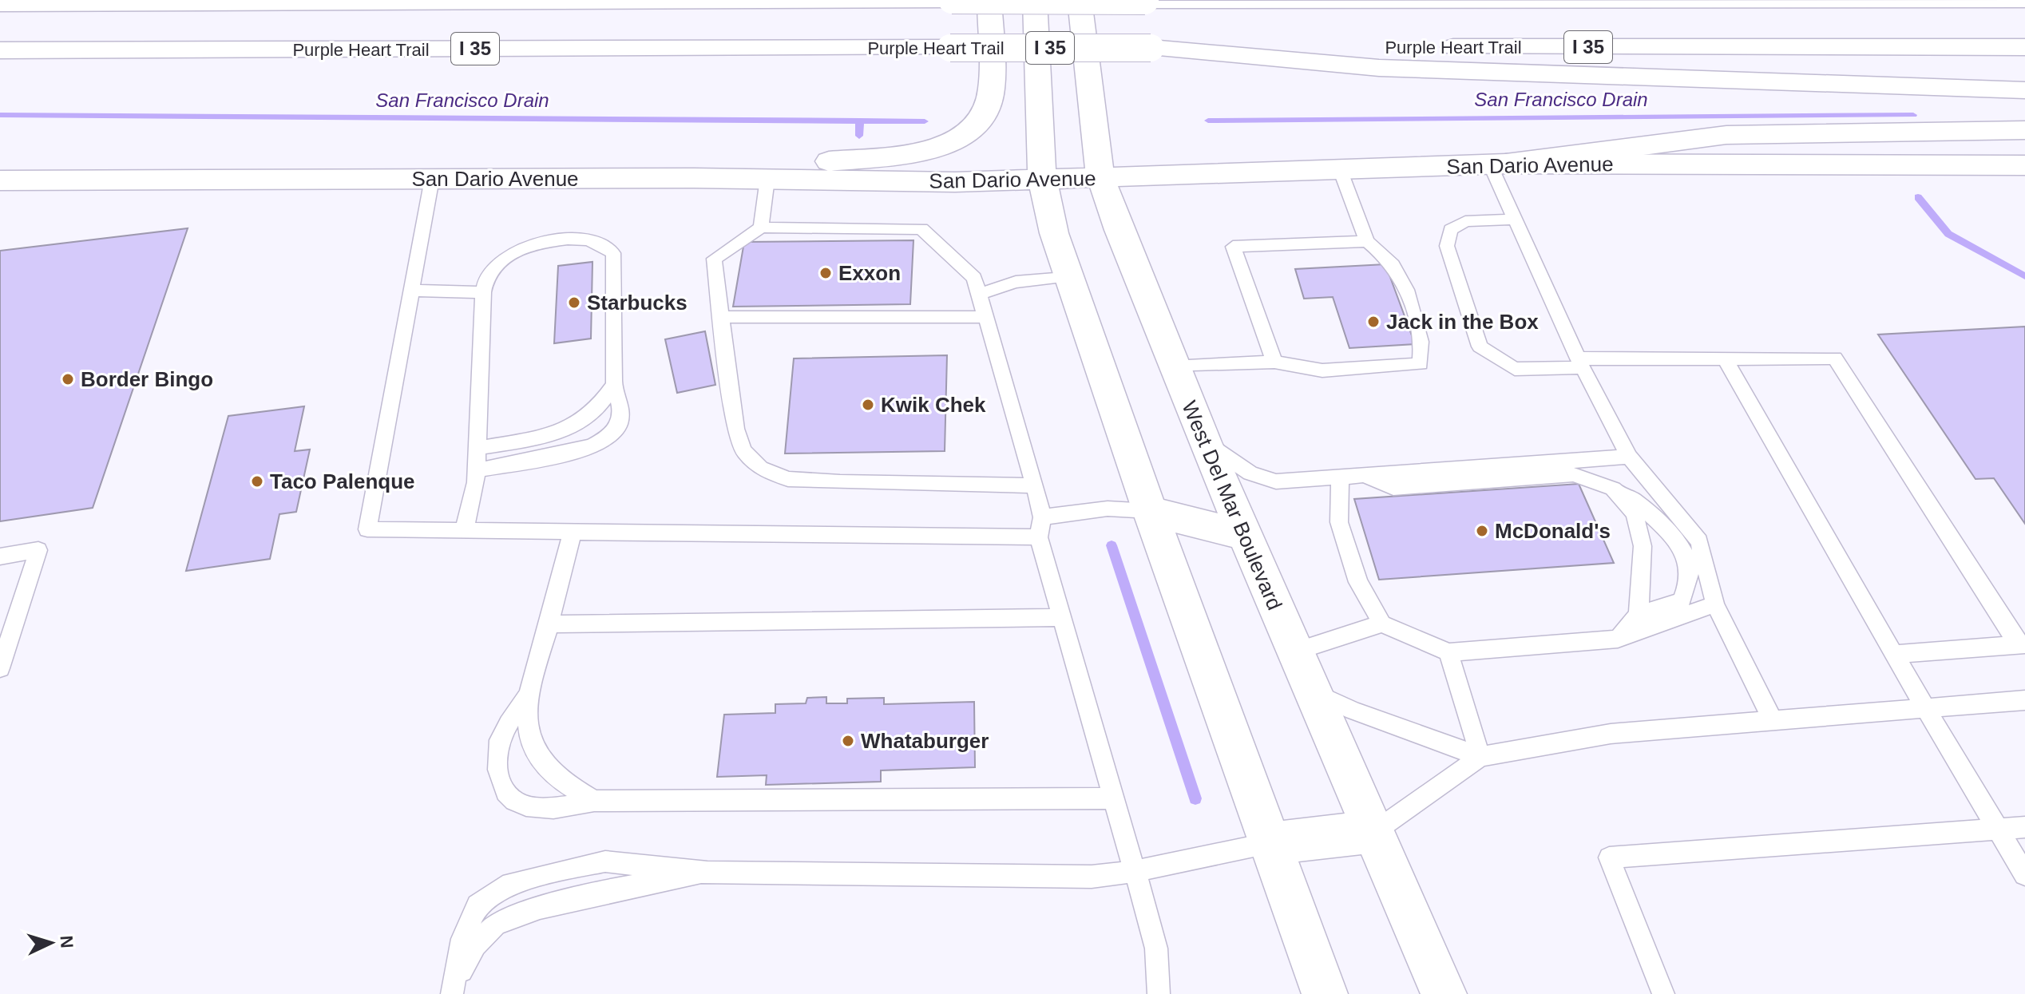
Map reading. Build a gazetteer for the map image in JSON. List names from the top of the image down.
{
  "streets": {
    "main road": [
      "Purple Heart Trail",
      "I 35",
      "San Dario Avenue",
      "West Del Mar Boulevard"
    ]
  },
  "crossings": [
    ["San Dario Avenue", "West Del Mar Boulevard"]
  ],
  "water": ["San Francisco Drain"],
  "places": [
    "Exxon",
    "Starbucks",
    "Jack in the Box",
    "Border Bingo",
    "Kwik Chek",
    "Taco Palenque",
    "McDonald's",
    "Whataburger"
  ],
  "north": "right"
}
